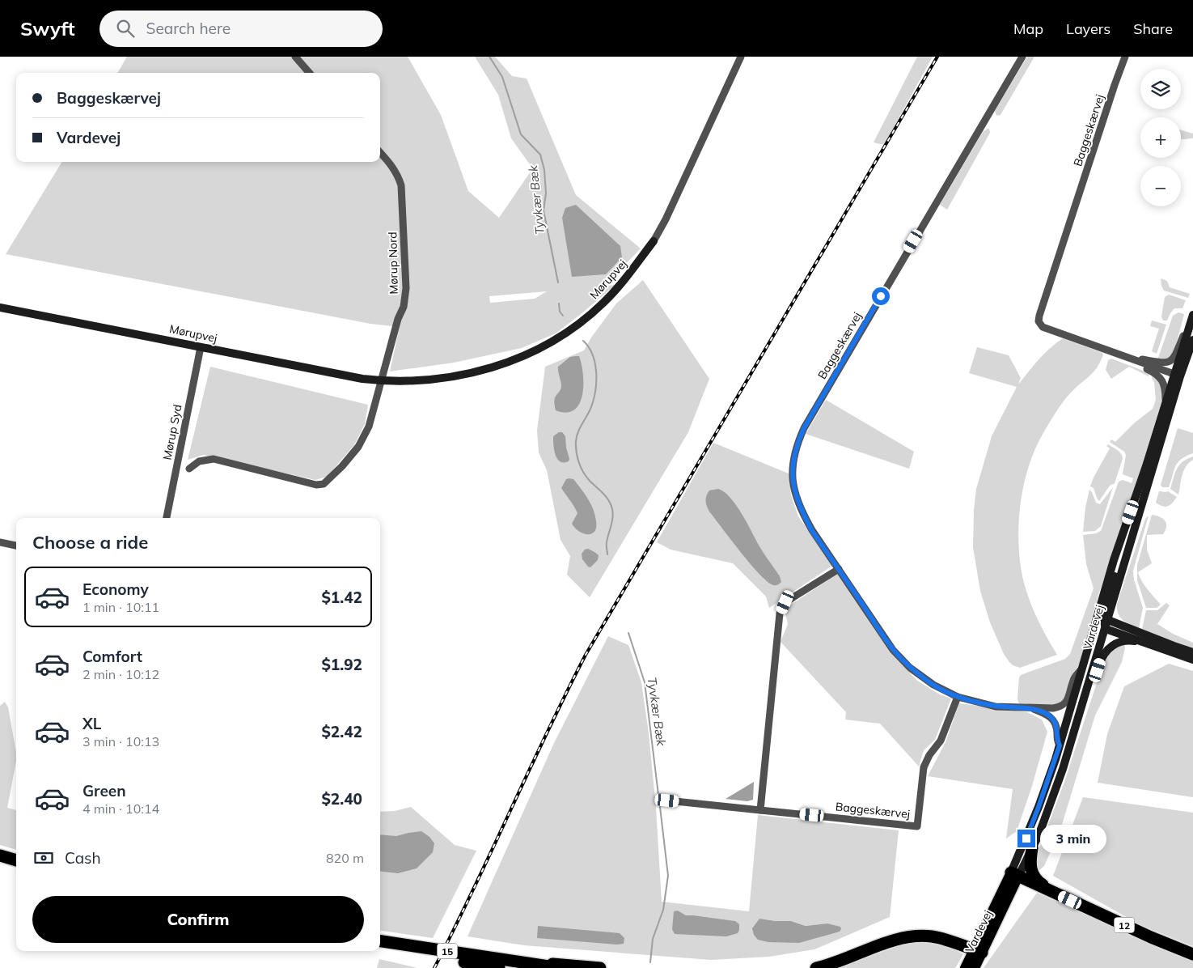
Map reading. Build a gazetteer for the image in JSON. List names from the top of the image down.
{
  "streets": {
    "highway": ["12", "15"],
    "main road": ["Vardevej"],
    "street": [
      "Baggeskærvej",
      "Mørup Nord",
      "Mørupvej",
      "Mørup Syd"
    ]
  },
  "crossings": [
    ["Baggeskærvej", "Vardevej"],
    ["Mørup Nord", "Mørupvej"],
    ["Mørupvej", "Mørup Syd"],
    ["Vardevej", "12"]
  ],
  "water": ["Tyvkær Bæk"],
  "page": {
    "header": "Swyft",
    "search": "Search here",
    "nav": ["Map", "Layers", "Share"],
    "map_buttons": ["+", "−"],
    "banner": ["Baggeskærvej", "Vardevej"],
    "heading": "Choose a ride",
    "list": [
      {
        "name": "Economy",
        "note": "1 min · 10:11",
        "value": "$1.42"
      },
      {
        "name": "Comfort",
        "note": "2 min · 10:12",
        "value": "$1.92"
      },
      {
        "name": "XL",
        "note": "3 min · 10:13",
        "value": "$2.42"
      },
      {
        "name": "Green",
        "note": "4 min · 10:14",
        "value": "$2.40"
      }
    ],
    "bubble": "3 min",
    "pay": ["Cash", "820 m"],
    "buttons": "Confirm"
  }
}
